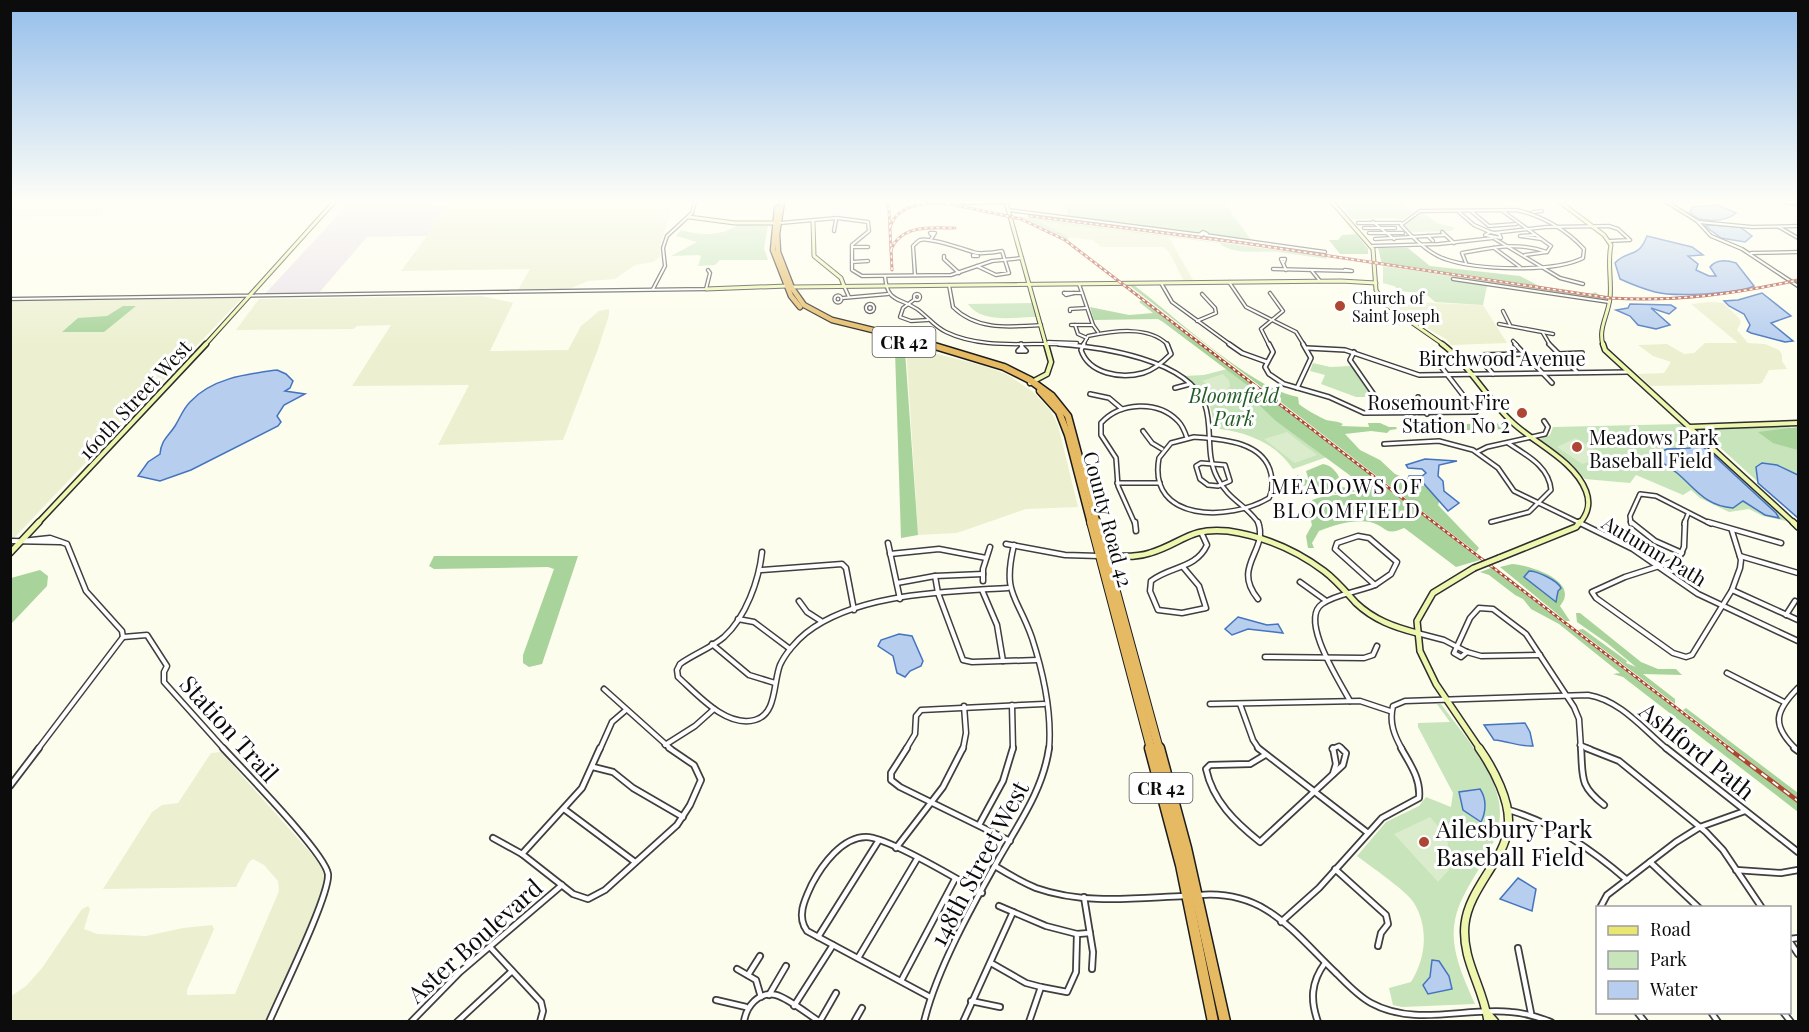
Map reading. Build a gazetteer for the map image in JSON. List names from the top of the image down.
{
  "streets": {
    "highway": ["CR 42", "County Road 42"],
    "street": [
      "Birchwood Avenue",
      "160th Street West",
      "Autumn Path",
      "Station Trail",
      "Ashford Path",
      "148th Street West",
      "Aster Boulevard"
    ]
  },
  "districts": ["MEADOWS OF BLOOMFIELD"],
  "parks": ["Bloomfield Park"],
  "places": [
    "Church of Saint Joseph",
    "Rosemount Fire Station No 2",
    "Meadows Park Baseball Field",
    "Ailesbury Park Baseball Field"
  ],
  "legend": ["Road", "Park", "Water"]
}
